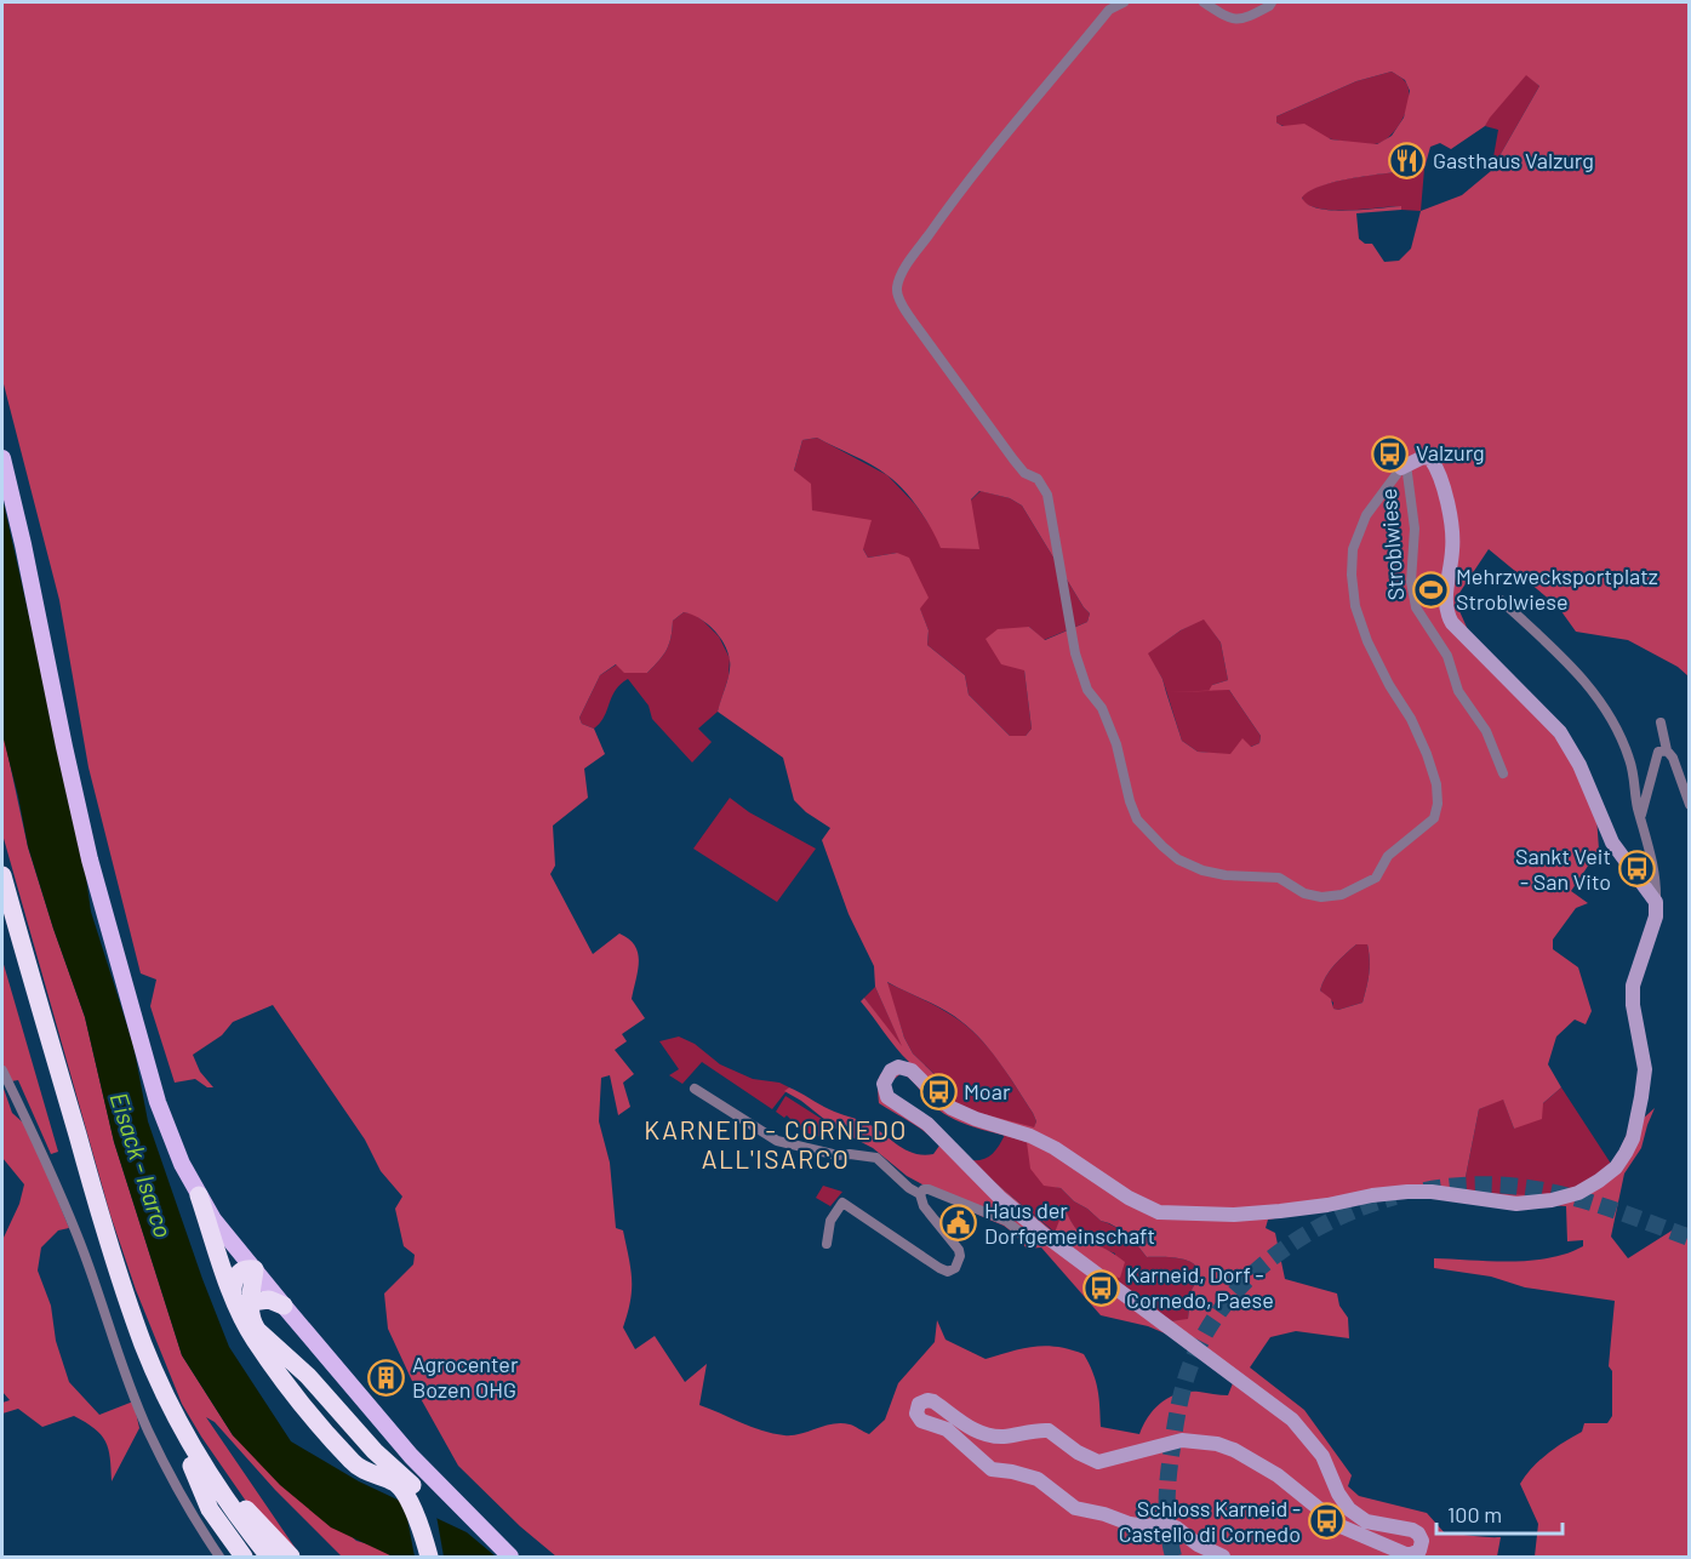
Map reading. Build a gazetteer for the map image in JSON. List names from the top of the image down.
{
  "streets": {
    "street": ["Stroblwiese"]
  },
  "districts": ["KARNEID - CORNEDO ALL'ISARCO"],
  "water": ["Eisack - Isarco"],
  "places": {
    "restaurant": ["Gasthaus Valzurg"],
    "bus stop": [
      "Valzurg",
      "Sankt Veit - San Vito",
      "Moar",
      "Karneid, Dorf - Cornedo, Paese",
      "Schloss Karneid - Castello di Cornedo"
    ],
    "sports": ["Mehrzwecksportplatz Stroblwiese"],
    "public building": ["Haus der Dorfgemeinschaft"],
    "building": ["Agrocenter Bozen OHG"]
  },
  "scale_bar": "100 m"
}
